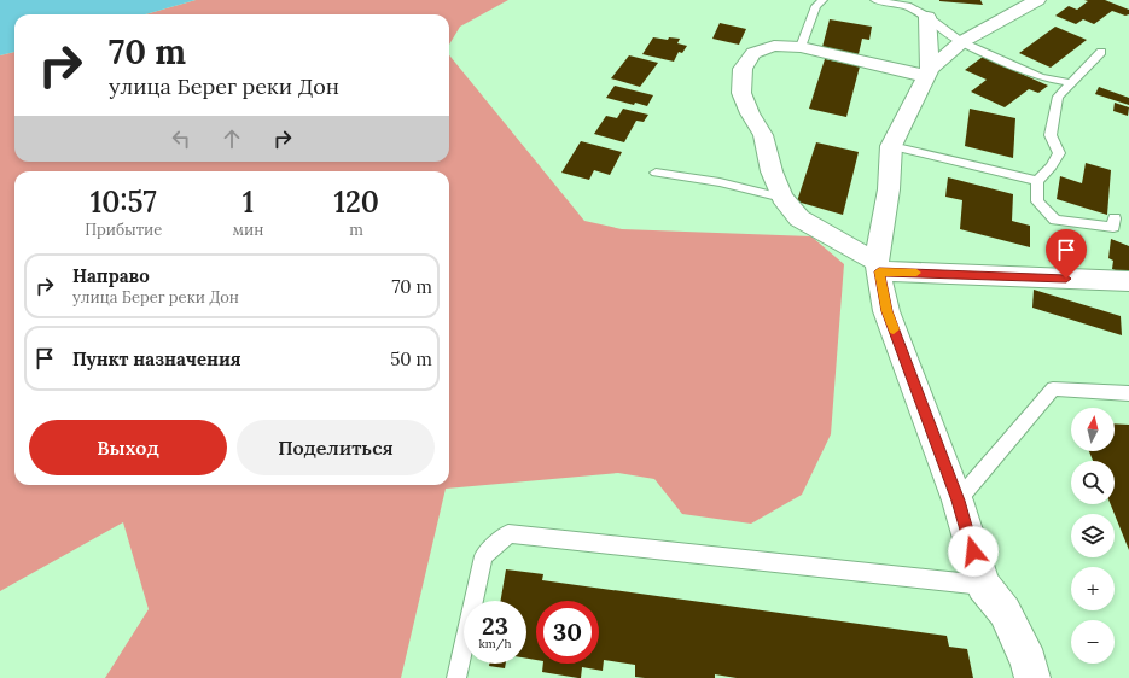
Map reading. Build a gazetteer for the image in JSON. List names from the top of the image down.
{
  "north": "top",
  "page": {
    "turn": ["70 m", "улица Берег реки Дон"],
    "eta": [
      "10:57",
      "Прибытие",
      "1",
      "мин",
      "120",
      "m"
    ],
    "list": [
      {
        "name": "Направо",
        "note": "улица Берег реки Дон",
        "value": "70 m"
      },
      {
        "name": "Пункт назначения",
        "value": "50 m"
      }
    ],
    "map_buttons": ["+", "−"],
    "buttons": ["Выход", "Поделиться"],
    "speed": "23 km/h",
    "limit": "30"
  }
}
